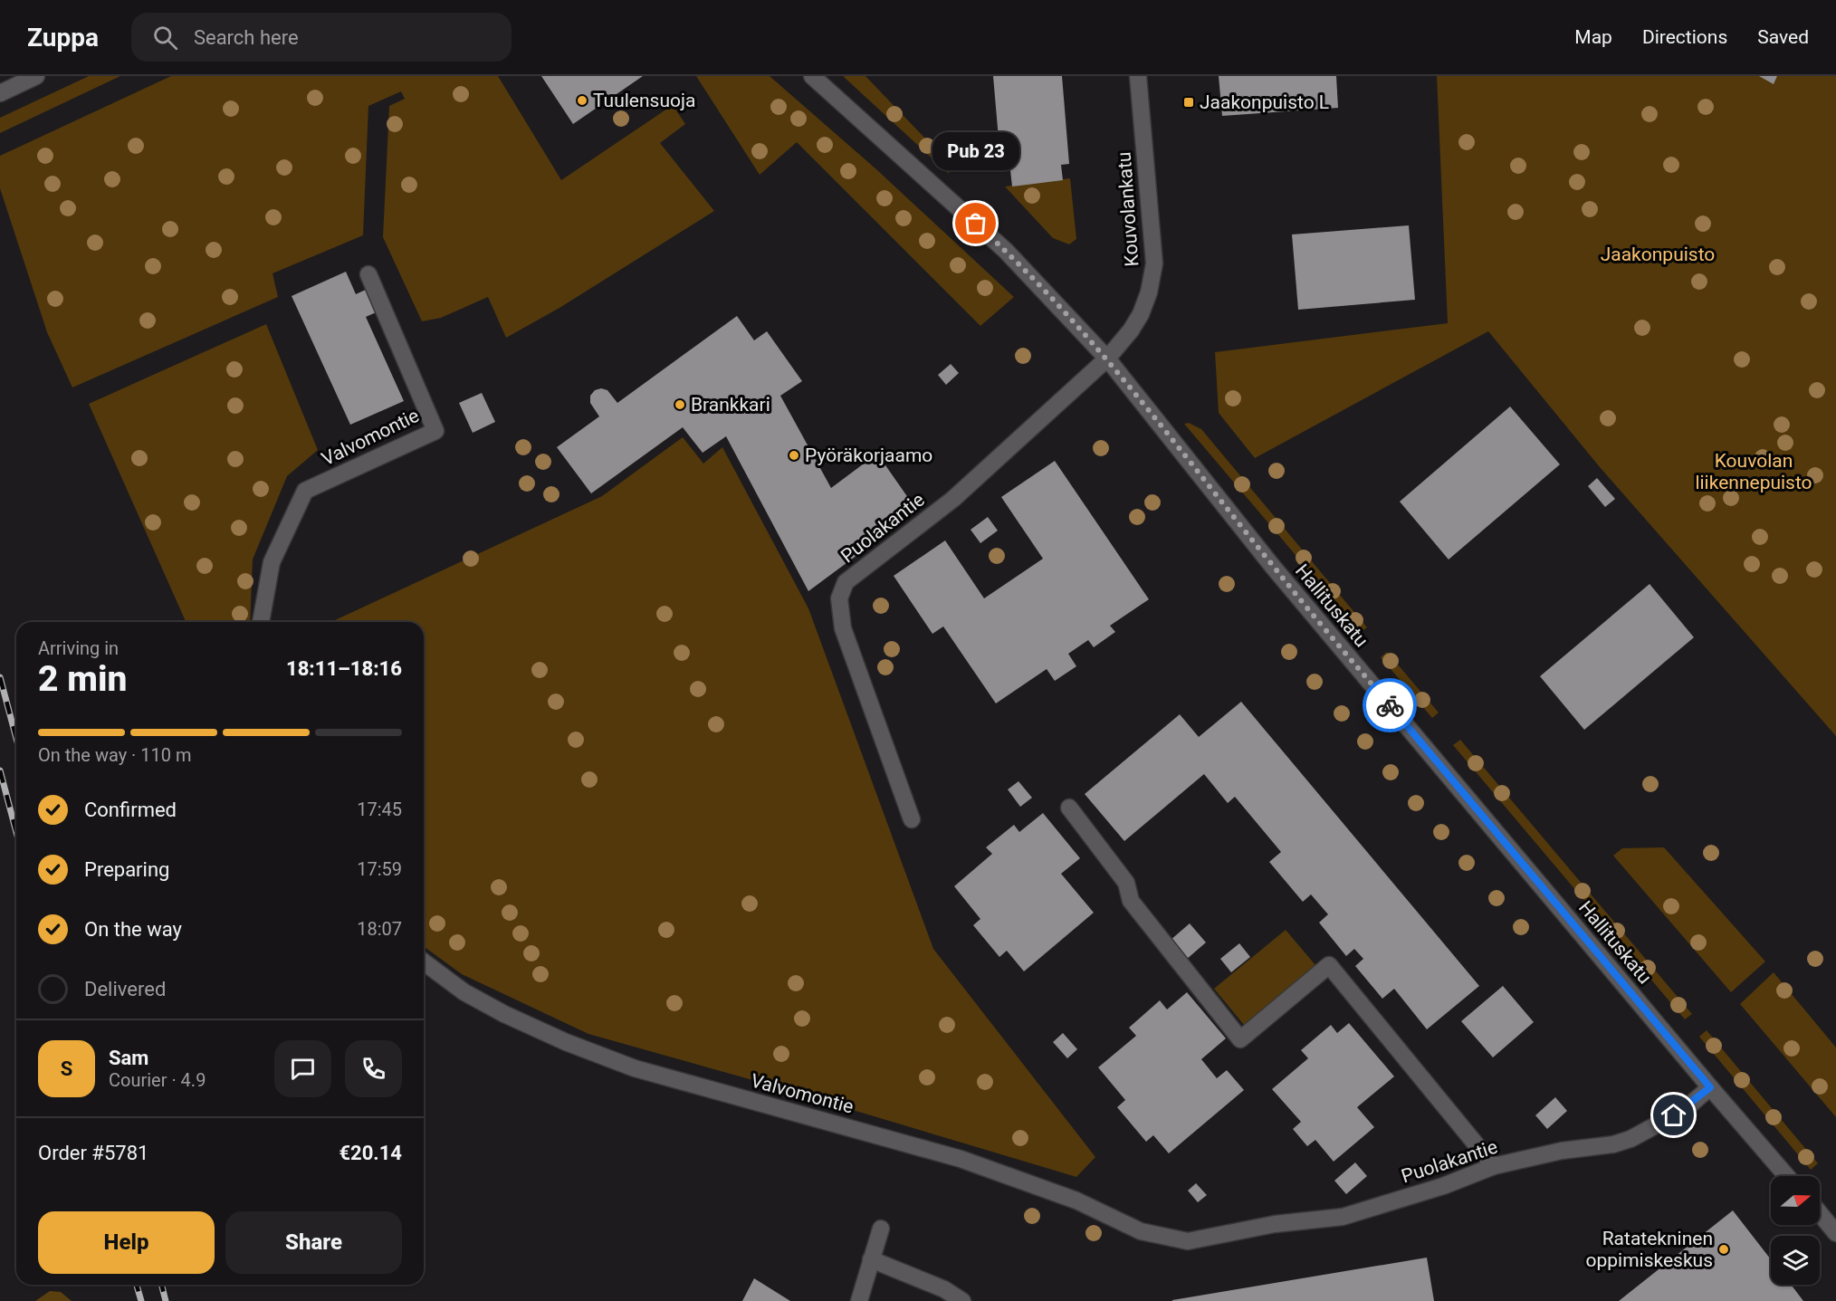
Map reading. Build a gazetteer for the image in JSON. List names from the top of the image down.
{
  "streets": {
    "street": [
      "Kouvolankatu",
      "Valvomontie",
      "Puolakantie",
      "Hallituskatu"
    ]
  },
  "crossings": [
    ["Kouvolankatu", "Puolakantie"],
    ["Kouvolankatu", "Hallituskatu"],
    ["Valvomontie", "Puolakantie"],
    ["Puolakantie", "Hallituskatu"]
  ],
  "parks": ["Jaakonpuisto", "Kouvolan liikennepuisto"],
  "places": {
    "other": [
      "Tuulensuoja",
      "Pub 23",
      "Brankkari",
      "Pyöräkorjaamo",
      "Ratatekninen oppimiskeskus"
    ],
    "transit": ["Jaakonpuisto L"]
  },
  "north": "right",
  "page": {
    "header": "Zuppa",
    "search": "Search here",
    "nav": ["Map", "Directions", "Saved"],
    "bubble": "Pub 23",
    "heading": ["2 min", "Arriving in", "18:11–18:16"],
    "panel": [
      "Sam",
      "Courier · 4.9",
      "Order #5781",
      "€20.14"
    ],
    "bar": "On the way · 110 m",
    "list": [
      ["Confirmed", "17:45"],
      ["Preparing", "17:59"],
      ["On the way", "18:07"],
      "Delivered"
    ],
    "round": "S",
    "buttons": ["Help", "Share"]
  }
}
